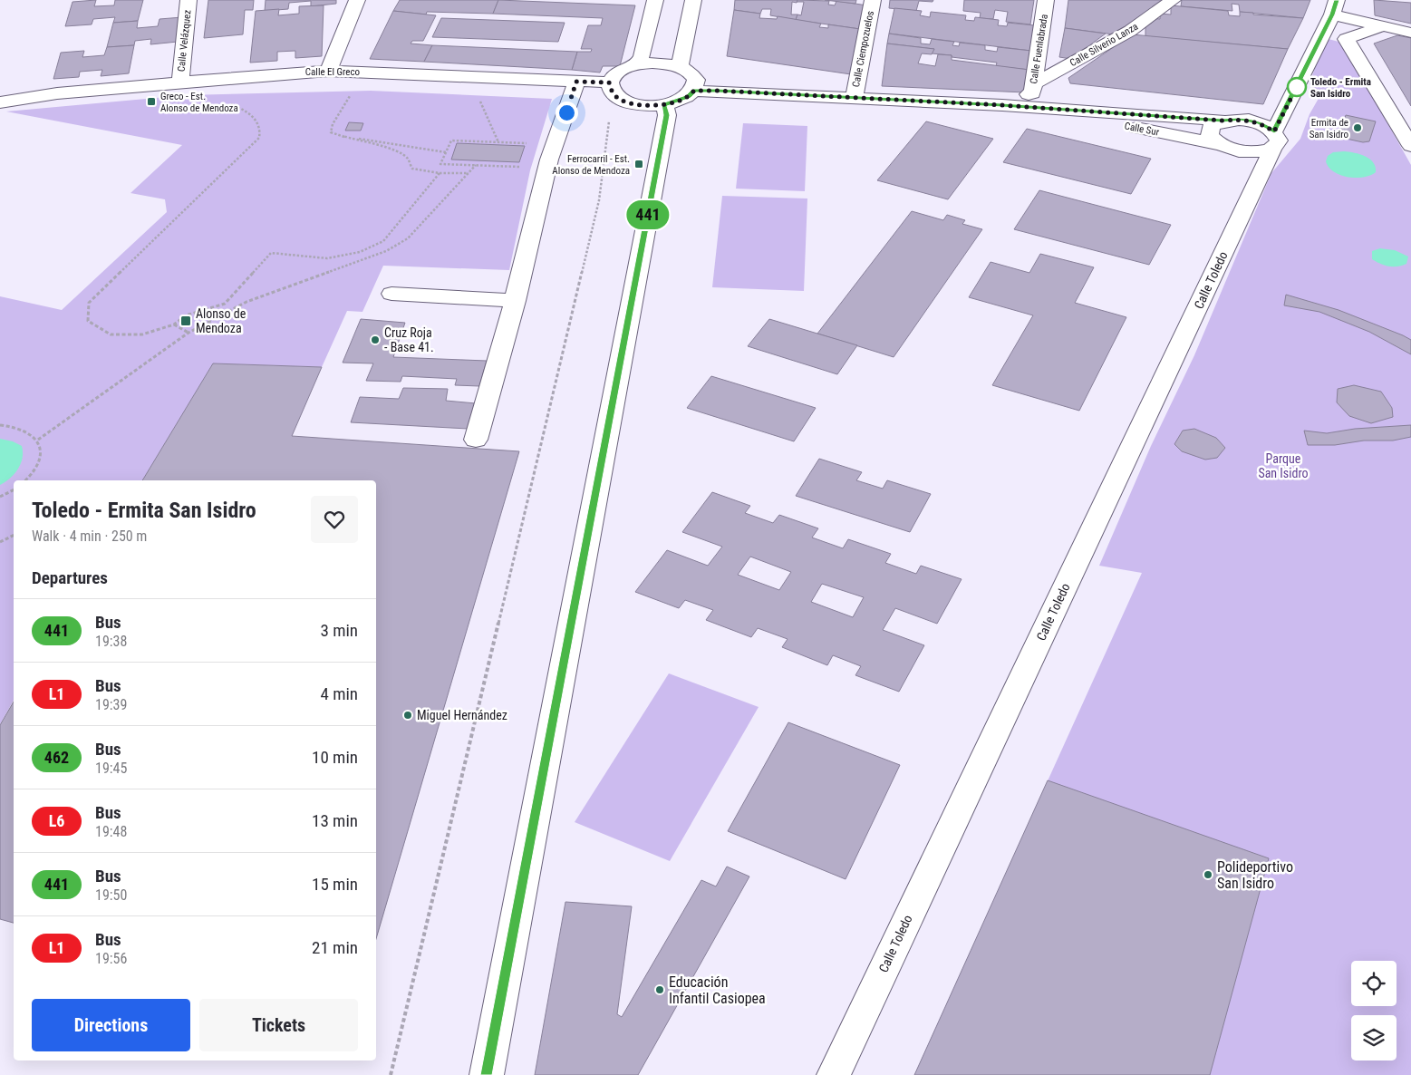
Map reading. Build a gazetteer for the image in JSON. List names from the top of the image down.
{
  "streets": {
    "street": [
      "Calle Velázquez",
      "Calle Silverio Lanza",
      "Calle Ciempozuelos",
      "Calle Fuenlabrada",
      "Calle El Greco",
      "Calle Sur",
      "Calle Toledo"
    ]
  },
  "crossings": [
    ["Calle Velázquez", "Calle El Greco"],
    ["Calle Silverio Lanza", "Calle Fuenlabrada"],
    ["Calle Ciempozuelos", "Calle Sur"],
    ["Calle Fuenlabrada", "Calle Sur"],
    ["Calle Sur", "Calle Toledo"]
  ],
  "parks": ["Parque San Isidro"],
  "places": {
    "other": [
      "Toledo - Ermita San Isidro",
      "Ermita de San Isidro",
      "Cruz Roja - Base 41.",
      "Miguel Hernández",
      "Polideportivo San Isidro",
      "Educación Infantil Casiopea"
    ],
    "transit": ["Greco - Est. Alonso de Mendoza", "Ferrocarril - Est. Alonso de Mendoza", "Alonso de Mendoza"]
  },
  "lines": ["bus line 441"],
  "page": {
    "on_map": "441",
    "heading": [
      ["Toledo - Ermita San Isidro", "Walk · 4 min · 250 m"],
      "Departures"
    ],
    "list": [
      {
        "mark": "441",
        "name": "Bus",
        "note": "19:38",
        "value": "3 min"
      },
      {
        "mark": "L1",
        "name": "Bus",
        "note": "19:39",
        "value": "4 min"
      },
      {
        "mark": "462",
        "name": "Bus",
        "note": "19:45",
        "value": "10 min"
      },
      {
        "mark": "L6",
        "name": "Bus",
        "note": "19:48",
        "value": "13 min"
      },
      {
        "mark": "441",
        "name": "Bus",
        "note": "19:50",
        "value": "15 min"
      },
      {
        "mark": "L1",
        "name": "Bus",
        "note": "19:56",
        "value": "21 min"
      }
    ],
    "buttons": ["Directions", "Tickets"]
  }
}
